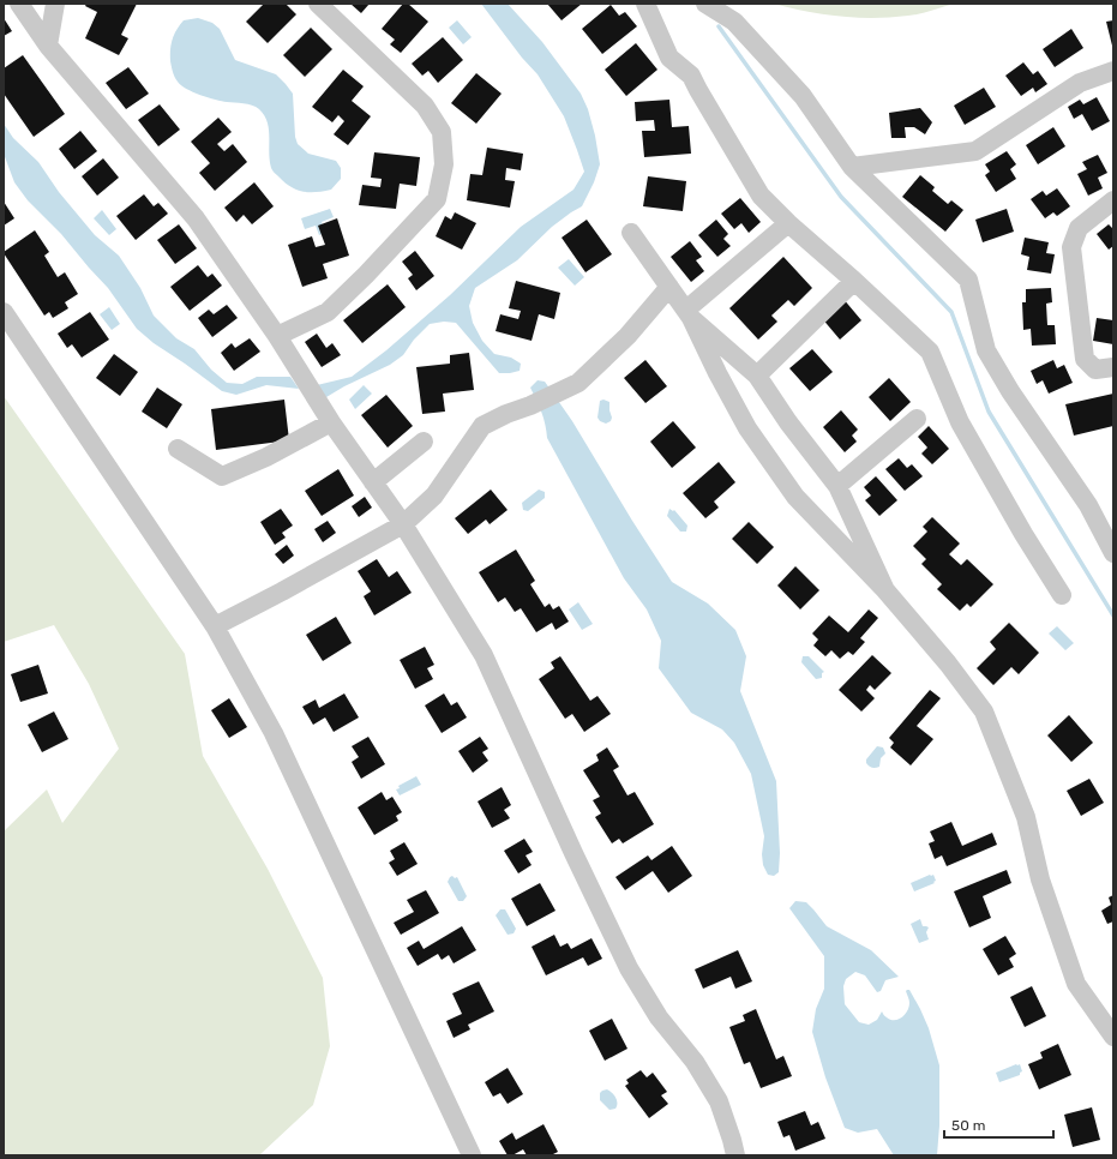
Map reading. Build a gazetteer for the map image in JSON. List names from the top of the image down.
{
  "scale_bar": "50 m"
}
